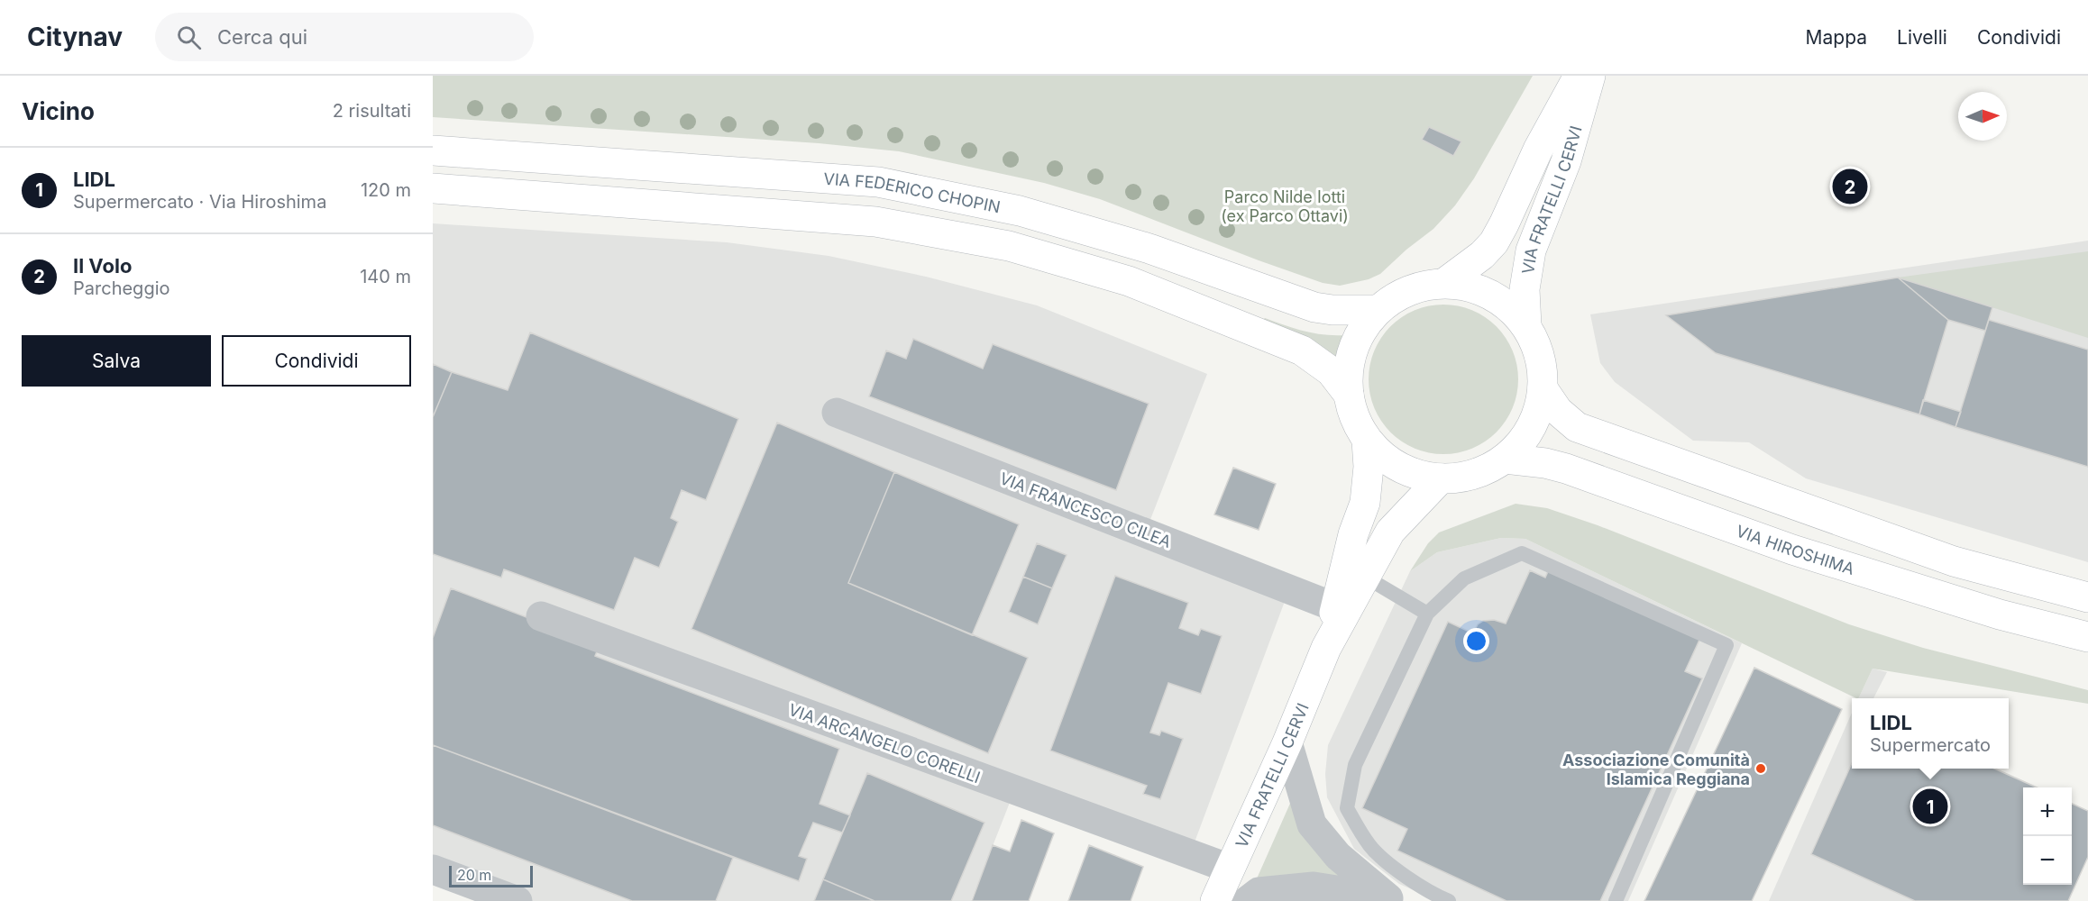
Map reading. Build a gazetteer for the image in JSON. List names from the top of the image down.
{
  "streets": {
    "main road": ["VIA FEDERICO CHOPIN", "VIA FRATELLI CERVI", "VIA HIROSHIMA"],
    "street": ["VIA FRANCESCO CILEA", "VIA ARCANGELO CORELLI"]
  },
  "crossings": [
    ["VIA FEDERICO CHOPIN", "VIA FRATELLI CERVI"],
    ["VIA FRATELLI CERVI", "VIA FRANCESCO CILEA"],
    ["VIA FRATELLI CERVI", "VIA HIROSHIMA"],
    ["VIA FRATELLI CERVI", "VIA ARCANGELO CORELLI"]
  ],
  "parks": ["Parco Nilde Iotti (ex Parco Ottavi)"],
  "places": ["Associazione Comunità Islamica Reggiana"],
  "scale_bar": "20 m",
  "north": "right",
  "page": {
    "header": "Citynav",
    "search": "Cerca qui",
    "nav": ["Mappa", "Livelli", "Condividi"],
    "heading": ["Vicino", "2 risultati"],
    "list": [
      {
        "mark": "1",
        "name": "LIDL",
        "note": "Supermercato · Via Hiroshima",
        "value": "120 m"
      },
      {
        "mark": "2",
        "name": "Il Volo",
        "note": "Parcheggio",
        "value": "140 m"
      }
    ],
    "pins": ["2", "1"],
    "buttons": ["Salva", "Condividi"],
    "popup": ["LIDL", "Supermercato"],
    "map_buttons": ["+", "−"],
    "scale": "20 m"
  }
}
